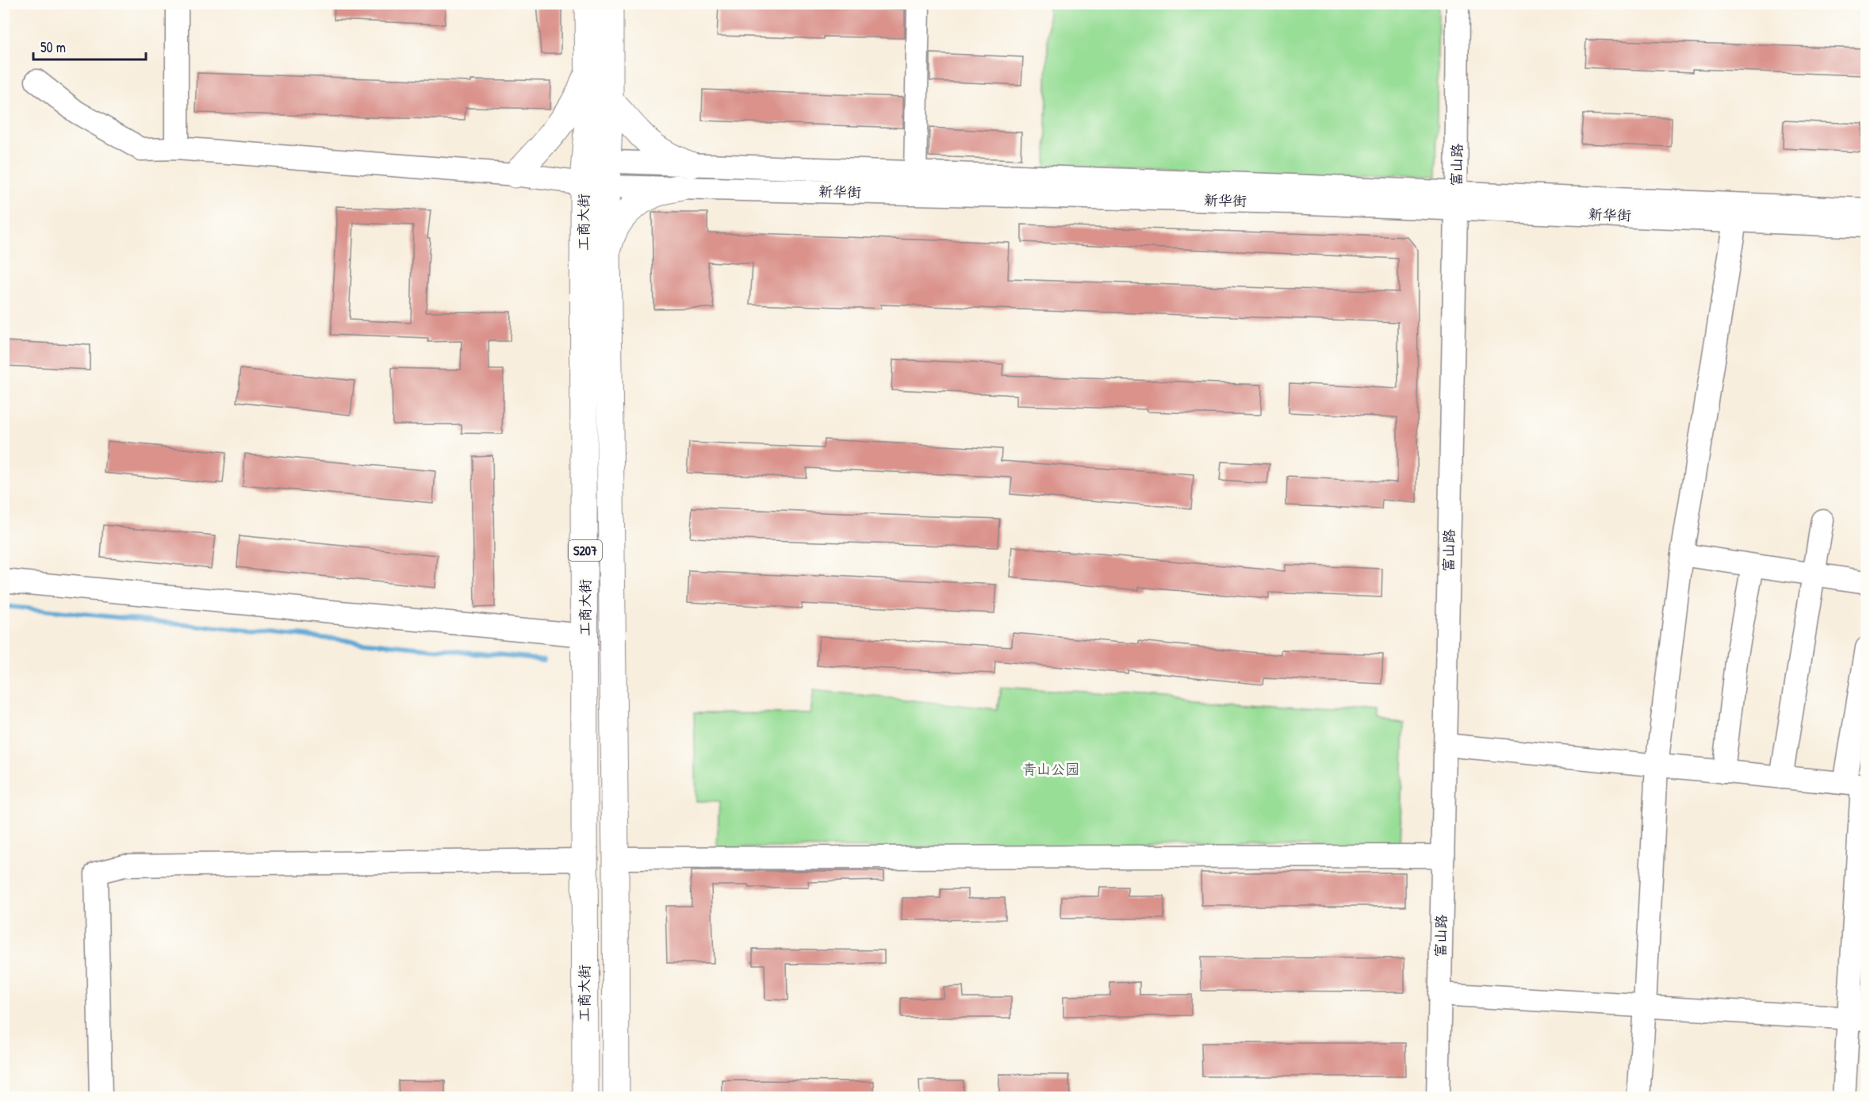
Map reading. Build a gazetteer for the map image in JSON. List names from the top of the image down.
{
  "streets": {
    "main road": ["工商大街", "S207"],
    "street": ["富山路", "新华街"]
  },
  "crossings": [
    ["富山路", "新华街"],
    ["新华街", "工商大街"]
  ],
  "parks": ["青山公园"],
  "scale_bar": "50 m"
}
